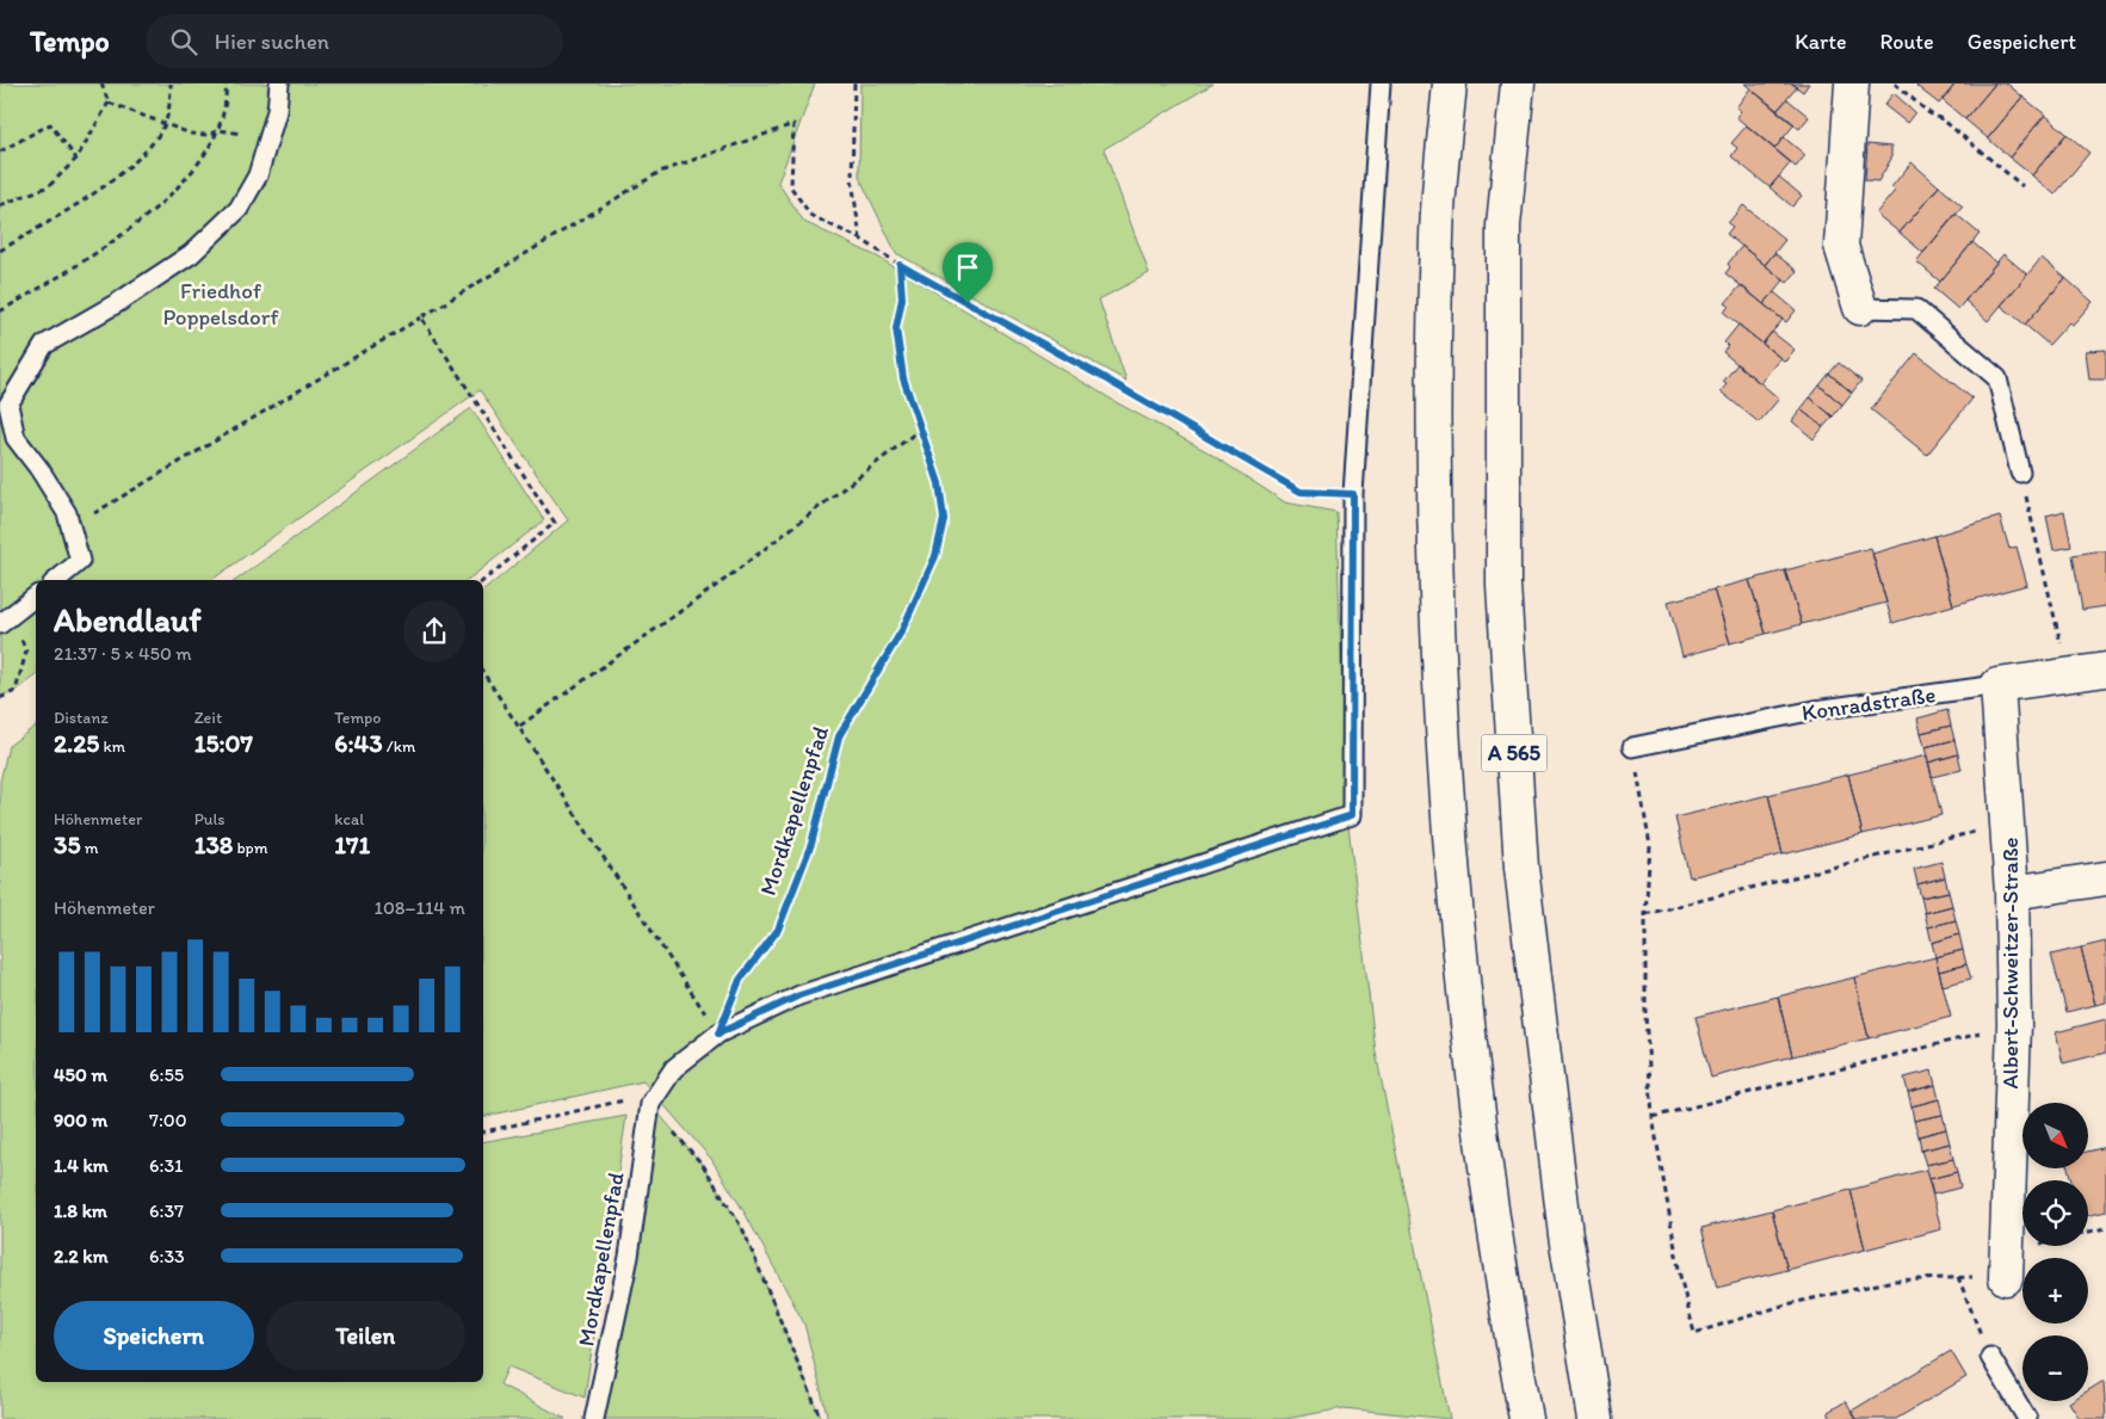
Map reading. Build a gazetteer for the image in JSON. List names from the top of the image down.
{
  "streets": {
    "main road": ["Konradstraße", "A 565", "Albert-Schweitzer-Straße"],
    "lane": ["Mordkapellenpfad"]
  },
  "crossings": [
    ["Konradstraße", "Albert-Schweitzer-Straße"]
  ],
  "parks": ["Friedhof Poppelsdorf"],
  "north": "bottom right",
  "page": {
    "header": "Tempo",
    "search": "Hier suchen",
    "nav": ["Karte", "Route", "Gespeichert"],
    "heading": ["Abendlauf", "21:37 · 5 × 450 m"],
    "stats": [
      ["Distanz", "2.25 km"],
      ["Zeit", "15:07"],
      ["Tempo", "6:43 /km"],
      ["Höhenmeter", "35 m"],
      ["Puls", "138 bpm"],
      ["kcal", "171"]
    ],
    "chart": ["Höhenmeter", "108–114 m"],
    "list": [
      {
        "name": "450 m",
        "note": "6:55"
      },
      {
        "name": "900 m",
        "note": "7:00"
      },
      {
        "name": "1.4 km",
        "note": "6:31"
      },
      {
        "name": "1.8 km",
        "note": "6:37"
      },
      {
        "name": "2.2 km",
        "note": "6:33"
      }
    ],
    "map_buttons": ["+", "−"],
    "buttons": ["Speichern", "Teilen"]
  }
}
